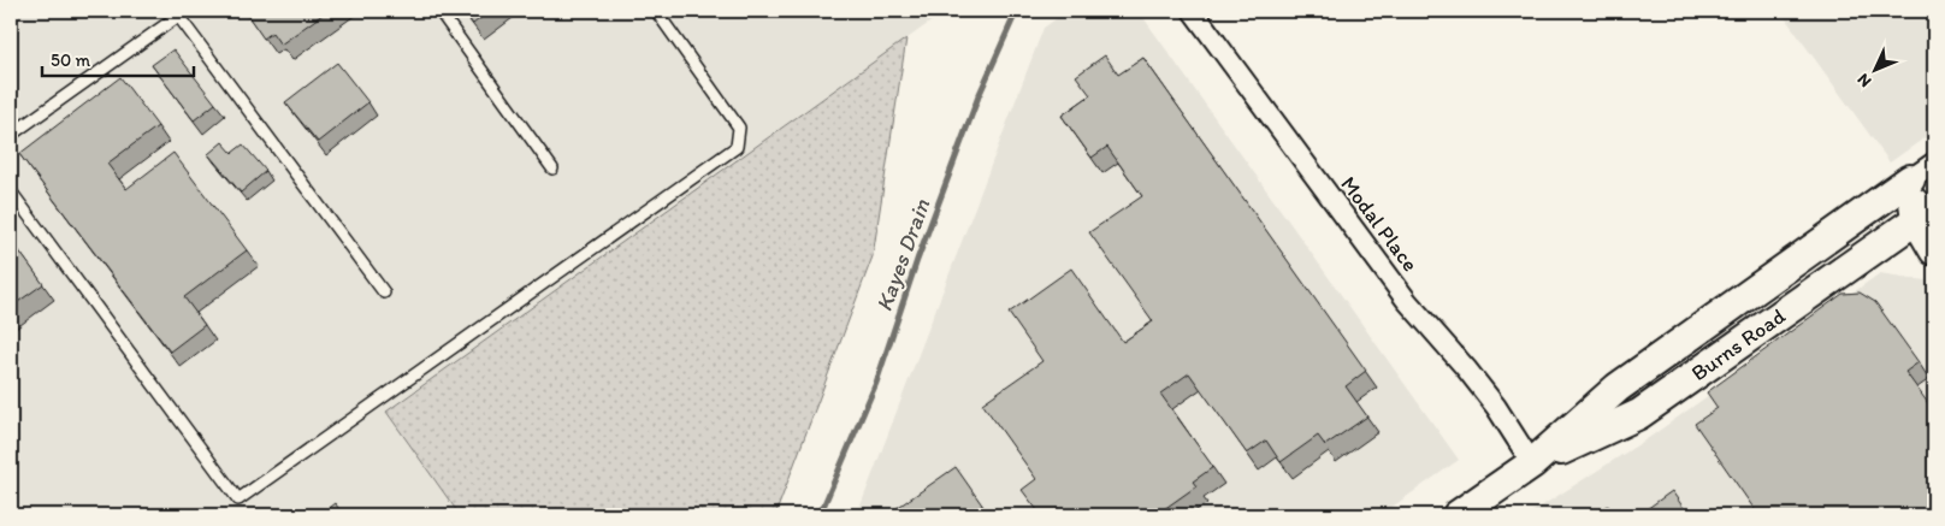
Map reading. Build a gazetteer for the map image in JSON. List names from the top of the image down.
{
  "streets": {
    "street": ["Modal Place", "Burns Road"]
  },
  "crossings": [
    ["Modal Place", "Burns Road"]
  ],
  "water": ["Kayes Drain"],
  "scale_bar": "50 m",
  "north": "bottom left"
}
